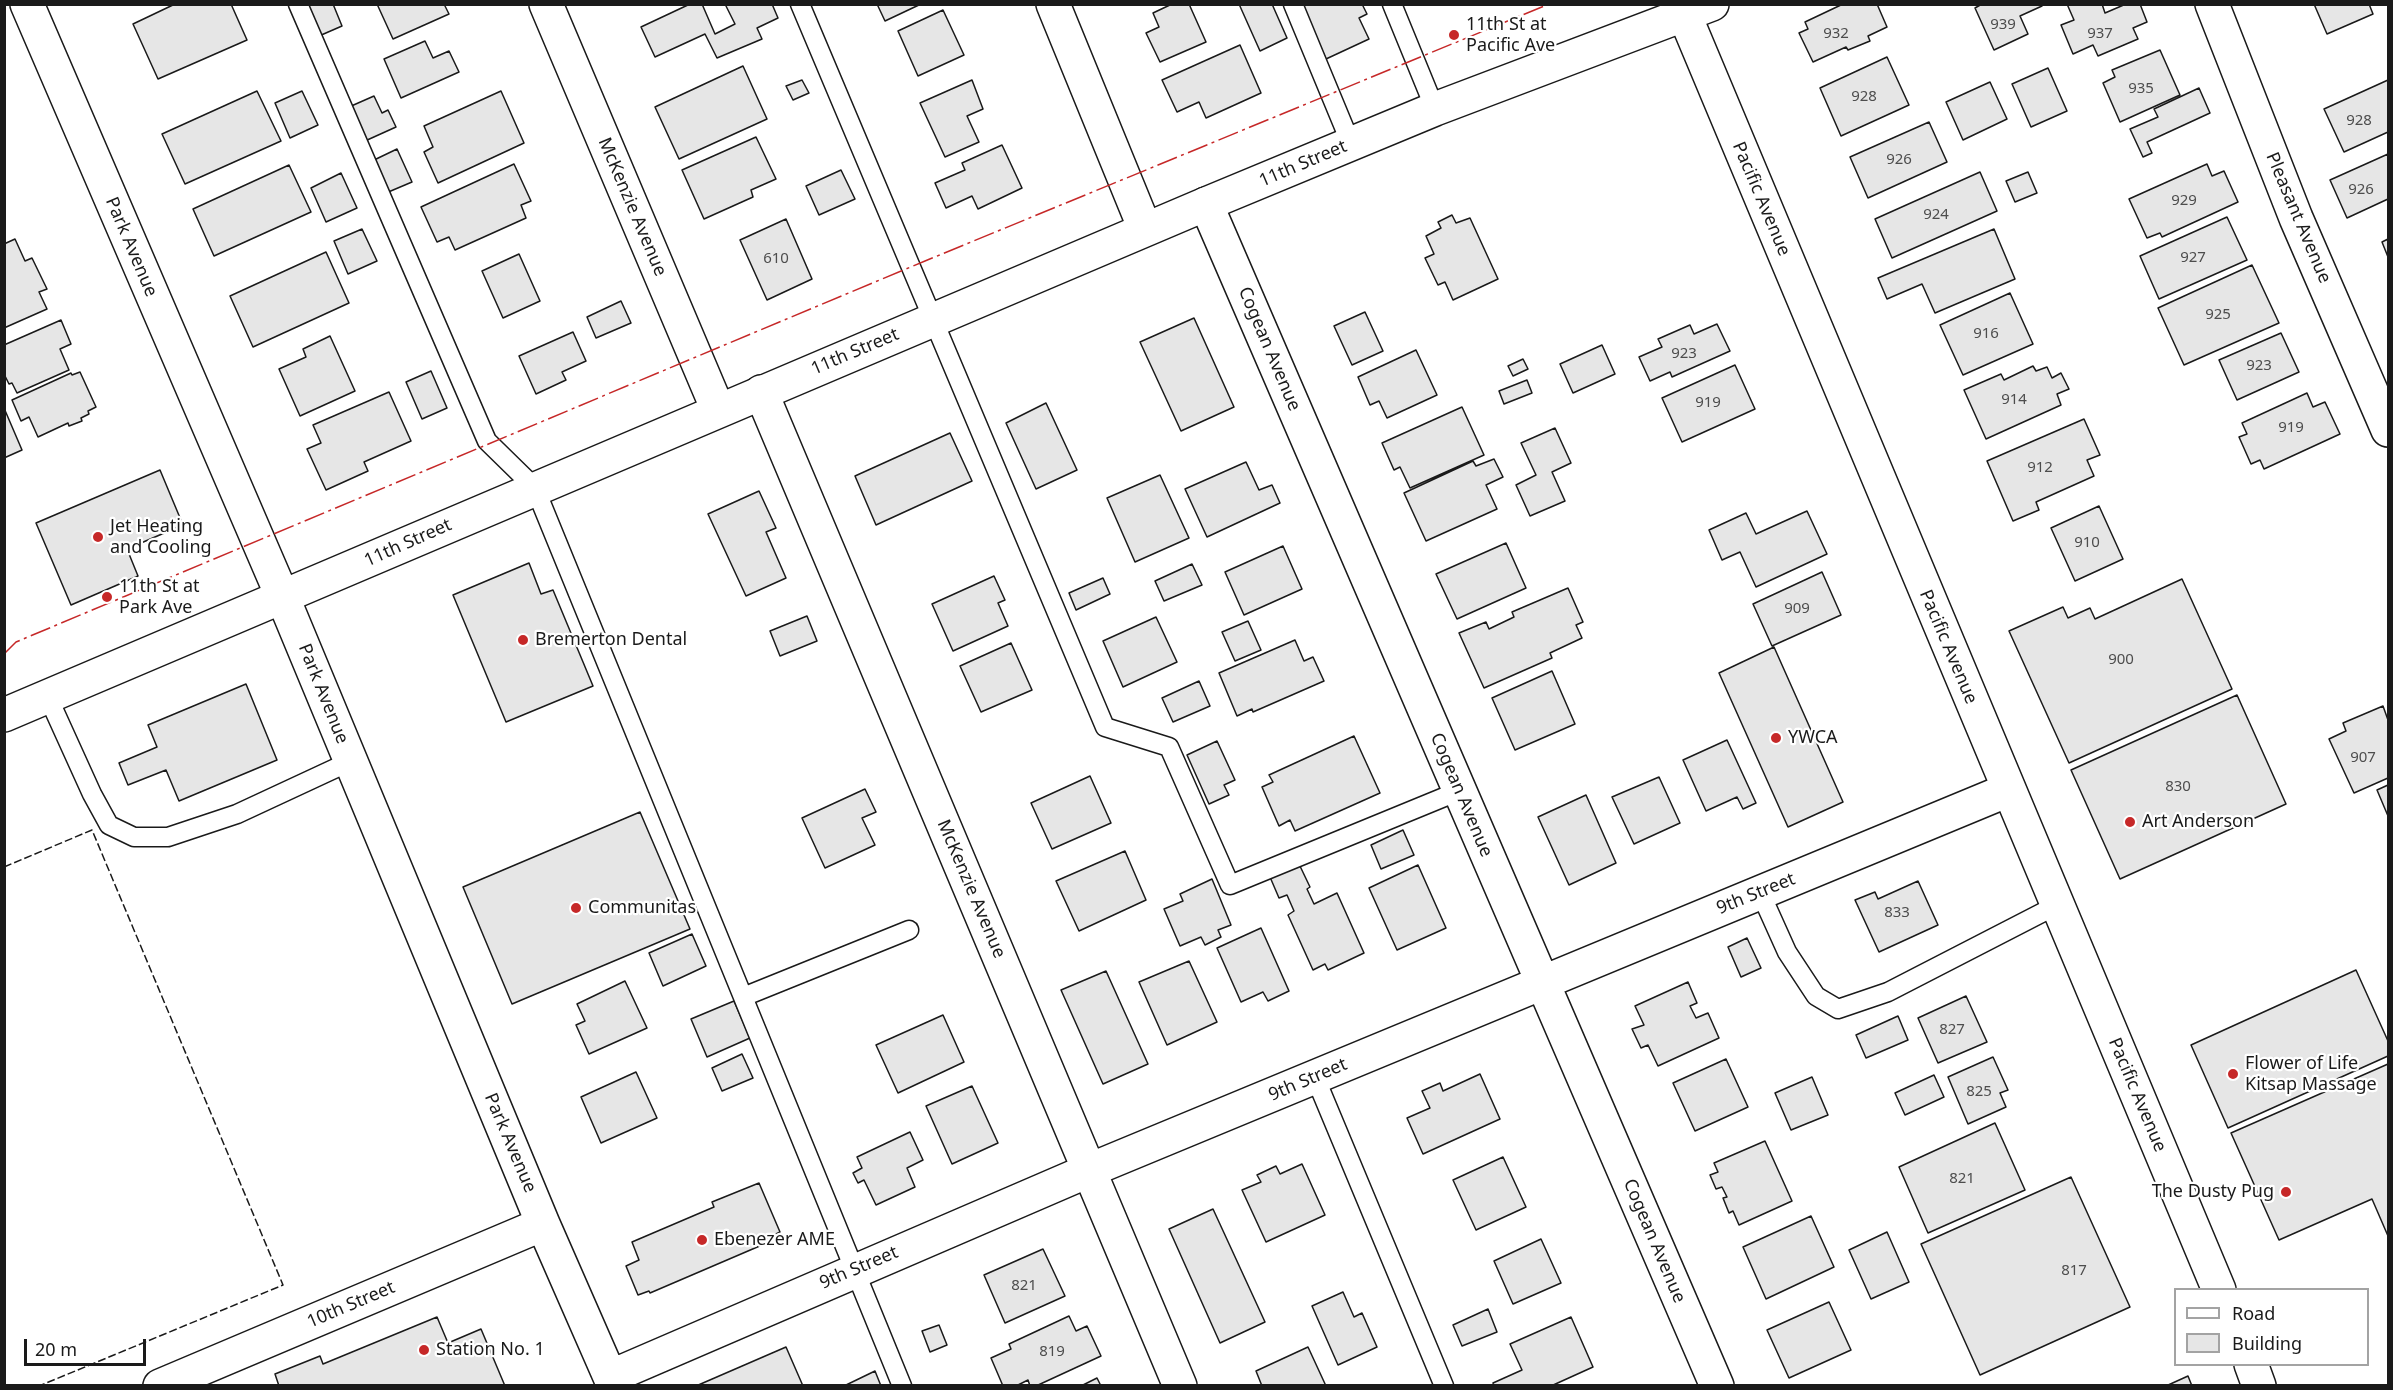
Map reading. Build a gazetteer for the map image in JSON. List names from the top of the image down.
{
  "streets": {
    "street": [
      "11th Street",
      "Pacific Avenue",
      "McKenzie Avenue",
      "Pleasant Avenue",
      "Park Avenue",
      "Cogean Avenue",
      "9th Street",
      "10th Street"
    ]
  },
  "crossings": [
    ["11th Street", "Pacific Avenue"],
    ["11th Street", "McKenzie Avenue"],
    ["11th Street", "Park Avenue"],
    ["11th Street", "Cogean Avenue"],
    ["Pacific Avenue", "9th Street"],
    ["McKenzie Avenue", "9th Street"],
    ["Park Avenue", "9th Street"],
    ["Park Avenue", "10th Street"],
    ["Cogean Avenue", "9th Street"]
  ],
  "places": [
    "11th St at Pacific Ave",
    "Jet Heating and Cooling",
    "11th St at Park Ave",
    "Bremerton Dental",
    "YWCA",
    "Art Anderson",
    "Communitas",
    "Flower of Life Kitsap Massage",
    "The Dusty Pug",
    "Ebenezer AME",
    "Station No. 1"
  ],
  "house_numbers": [
    "939",
    "932",
    "937",
    "935",
    "928",
    "928",
    "926",
    "926",
    "929",
    "924",
    "927",
    "610",
    "925",
    "916",
    "923",
    "923",
    "914",
    "919",
    "919",
    "912",
    "910",
    "909",
    "900",
    "907",
    "830",
    "833",
    "827",
    "825",
    "821",
    "817",
    "821",
    "819"
  ],
  "legend": ["Road", "Building"],
  "scale_bar": "20 m"
}
